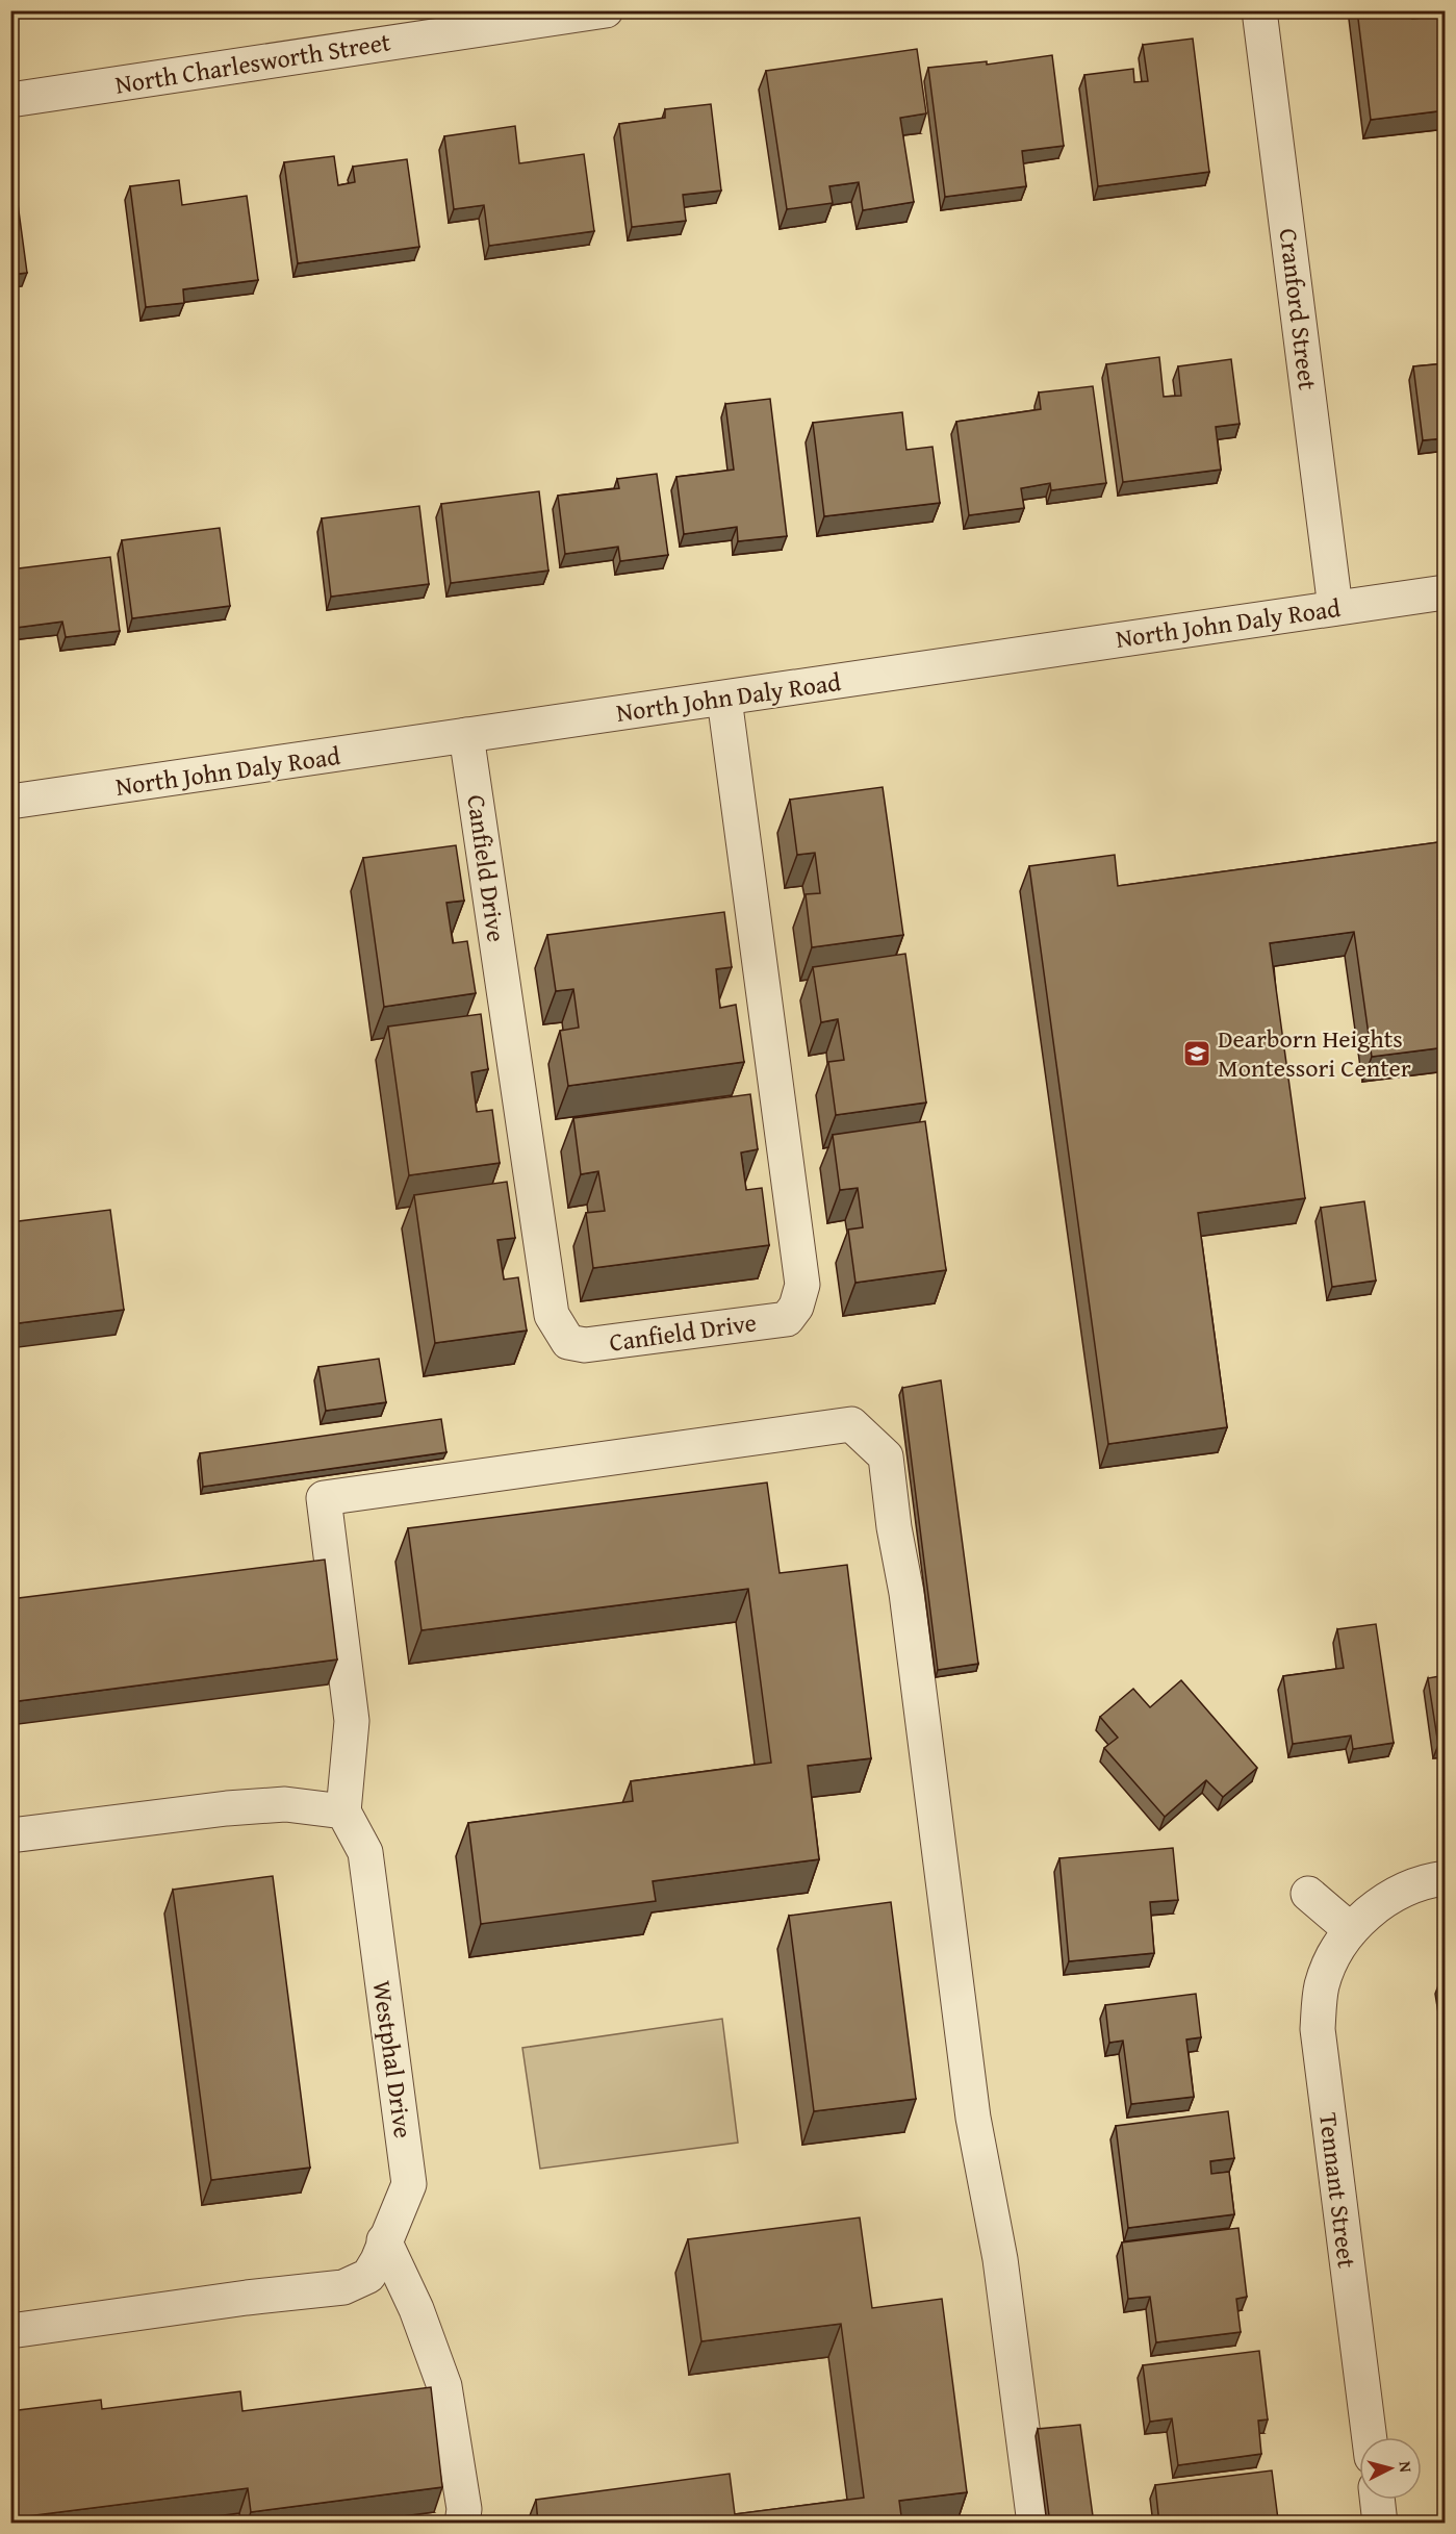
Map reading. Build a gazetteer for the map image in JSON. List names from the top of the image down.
{
  "streets": {
    "street": [
      "North Charlesworth Street",
      "Cranford Street",
      "North John Daly Road",
      "Canfield Drive",
      "Westphal Drive",
      "Tennant Street"
    ]
  },
  "crossings": [
    ["Cranford Street", "North John Daly Road"],
    ["North John Daly Road", "Canfield Drive"]
  ],
  "places": {
    "school or university": ["Dearborn Heights Montessori Center"]
  },
  "north": "right"
}
